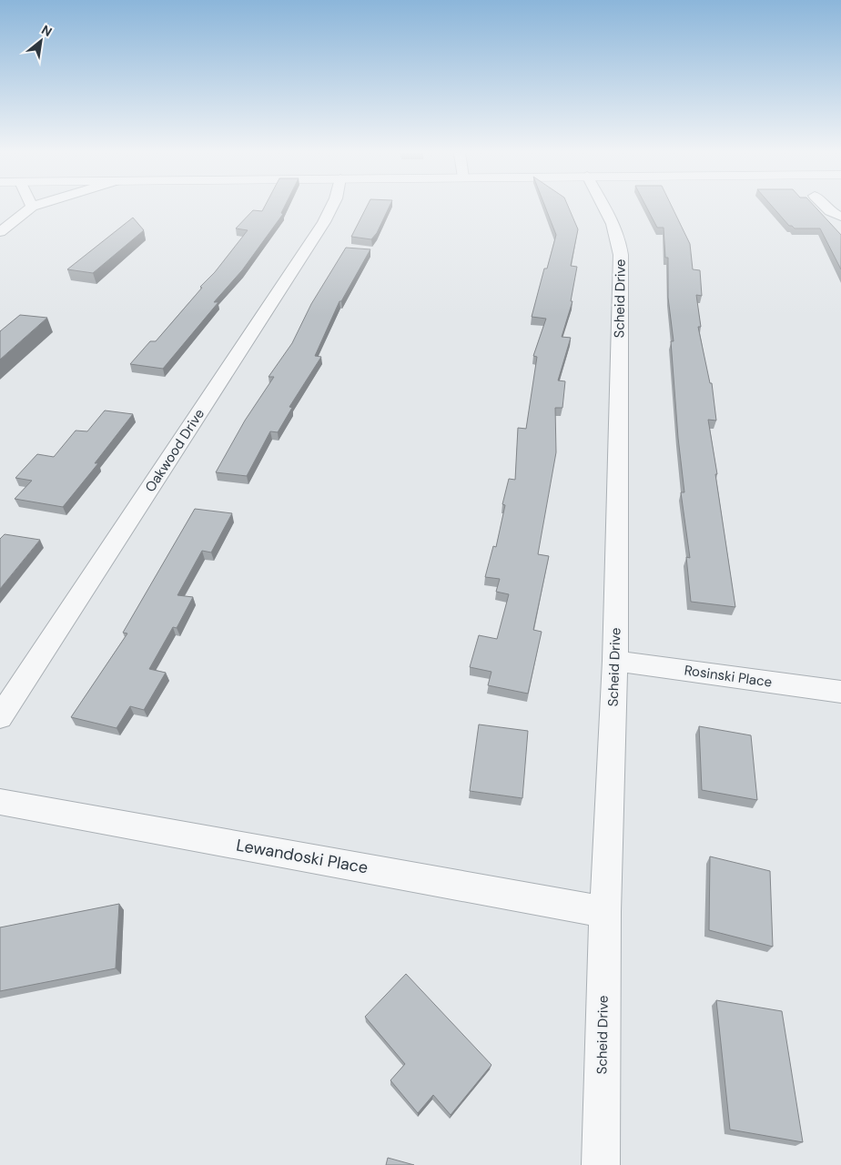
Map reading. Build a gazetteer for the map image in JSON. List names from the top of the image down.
{
  "streets": {
    "street": [
      "Scheid Drive",
      "Oakwood Drive",
      "Rosinski Place",
      "Lewandoski Place"
    ]
  },
  "crossings": [
    ["Scheid Drive", "Rosinski Place"],
    ["Scheid Drive", "Lewandoski Place"]
  ],
  "north": "top right"
}
